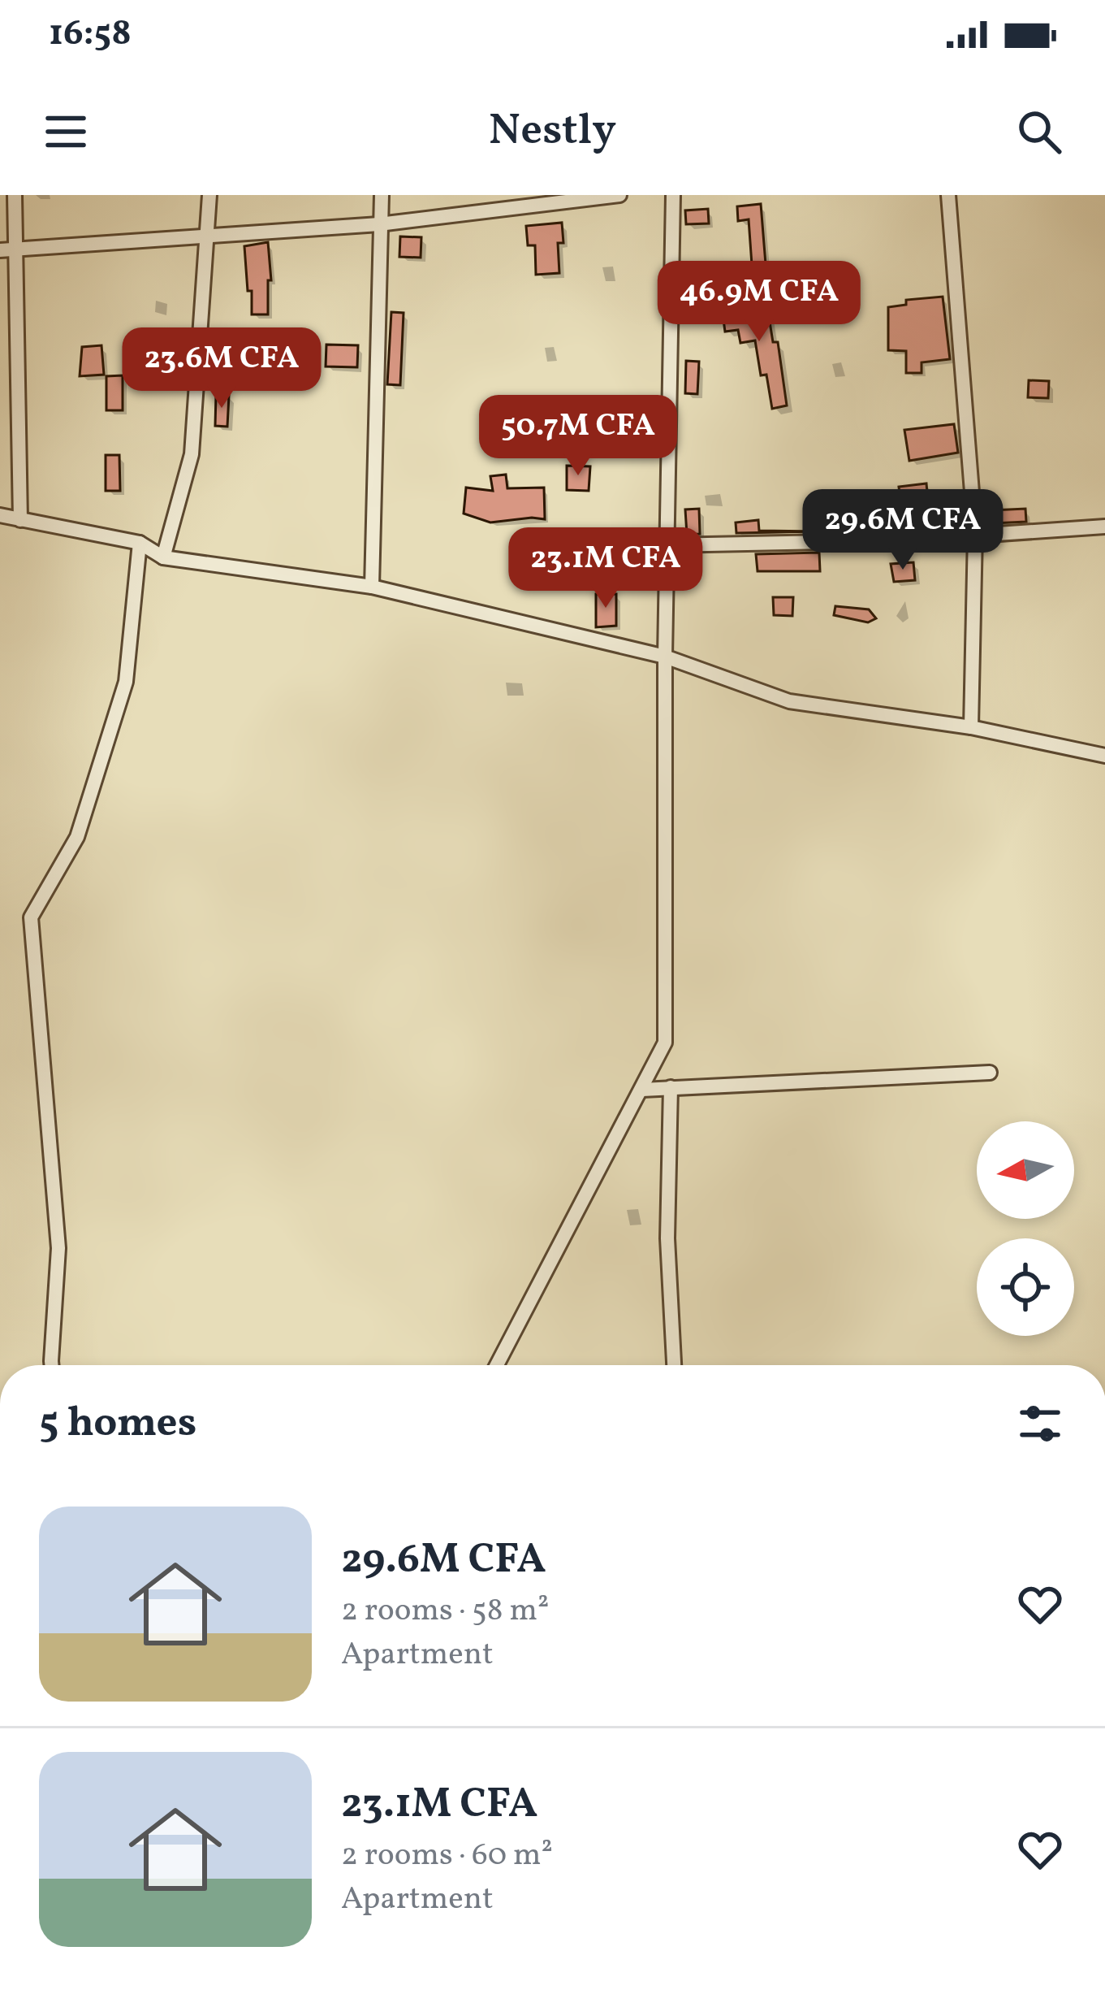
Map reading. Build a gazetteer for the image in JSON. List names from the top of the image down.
{
  "north": "left",
  "page": {
    "status": "16:58",
    "header": "Nestly",
    "price": [
      "46.9M CFA",
      "23.6M CFA",
      "50.7M CFA",
      "29.6M CFA",
      "23.1M CFA"
    ],
    "heading": "5 homes",
    "list": [
      {
        "name": "29.6M CFA",
        "note": "2 rooms · 58 m² · Apartment"
      },
      {
        "name": "23.1M CFA",
        "note": "2 rooms · 60 m² · Apartment"
      }
    ]
  }
}
